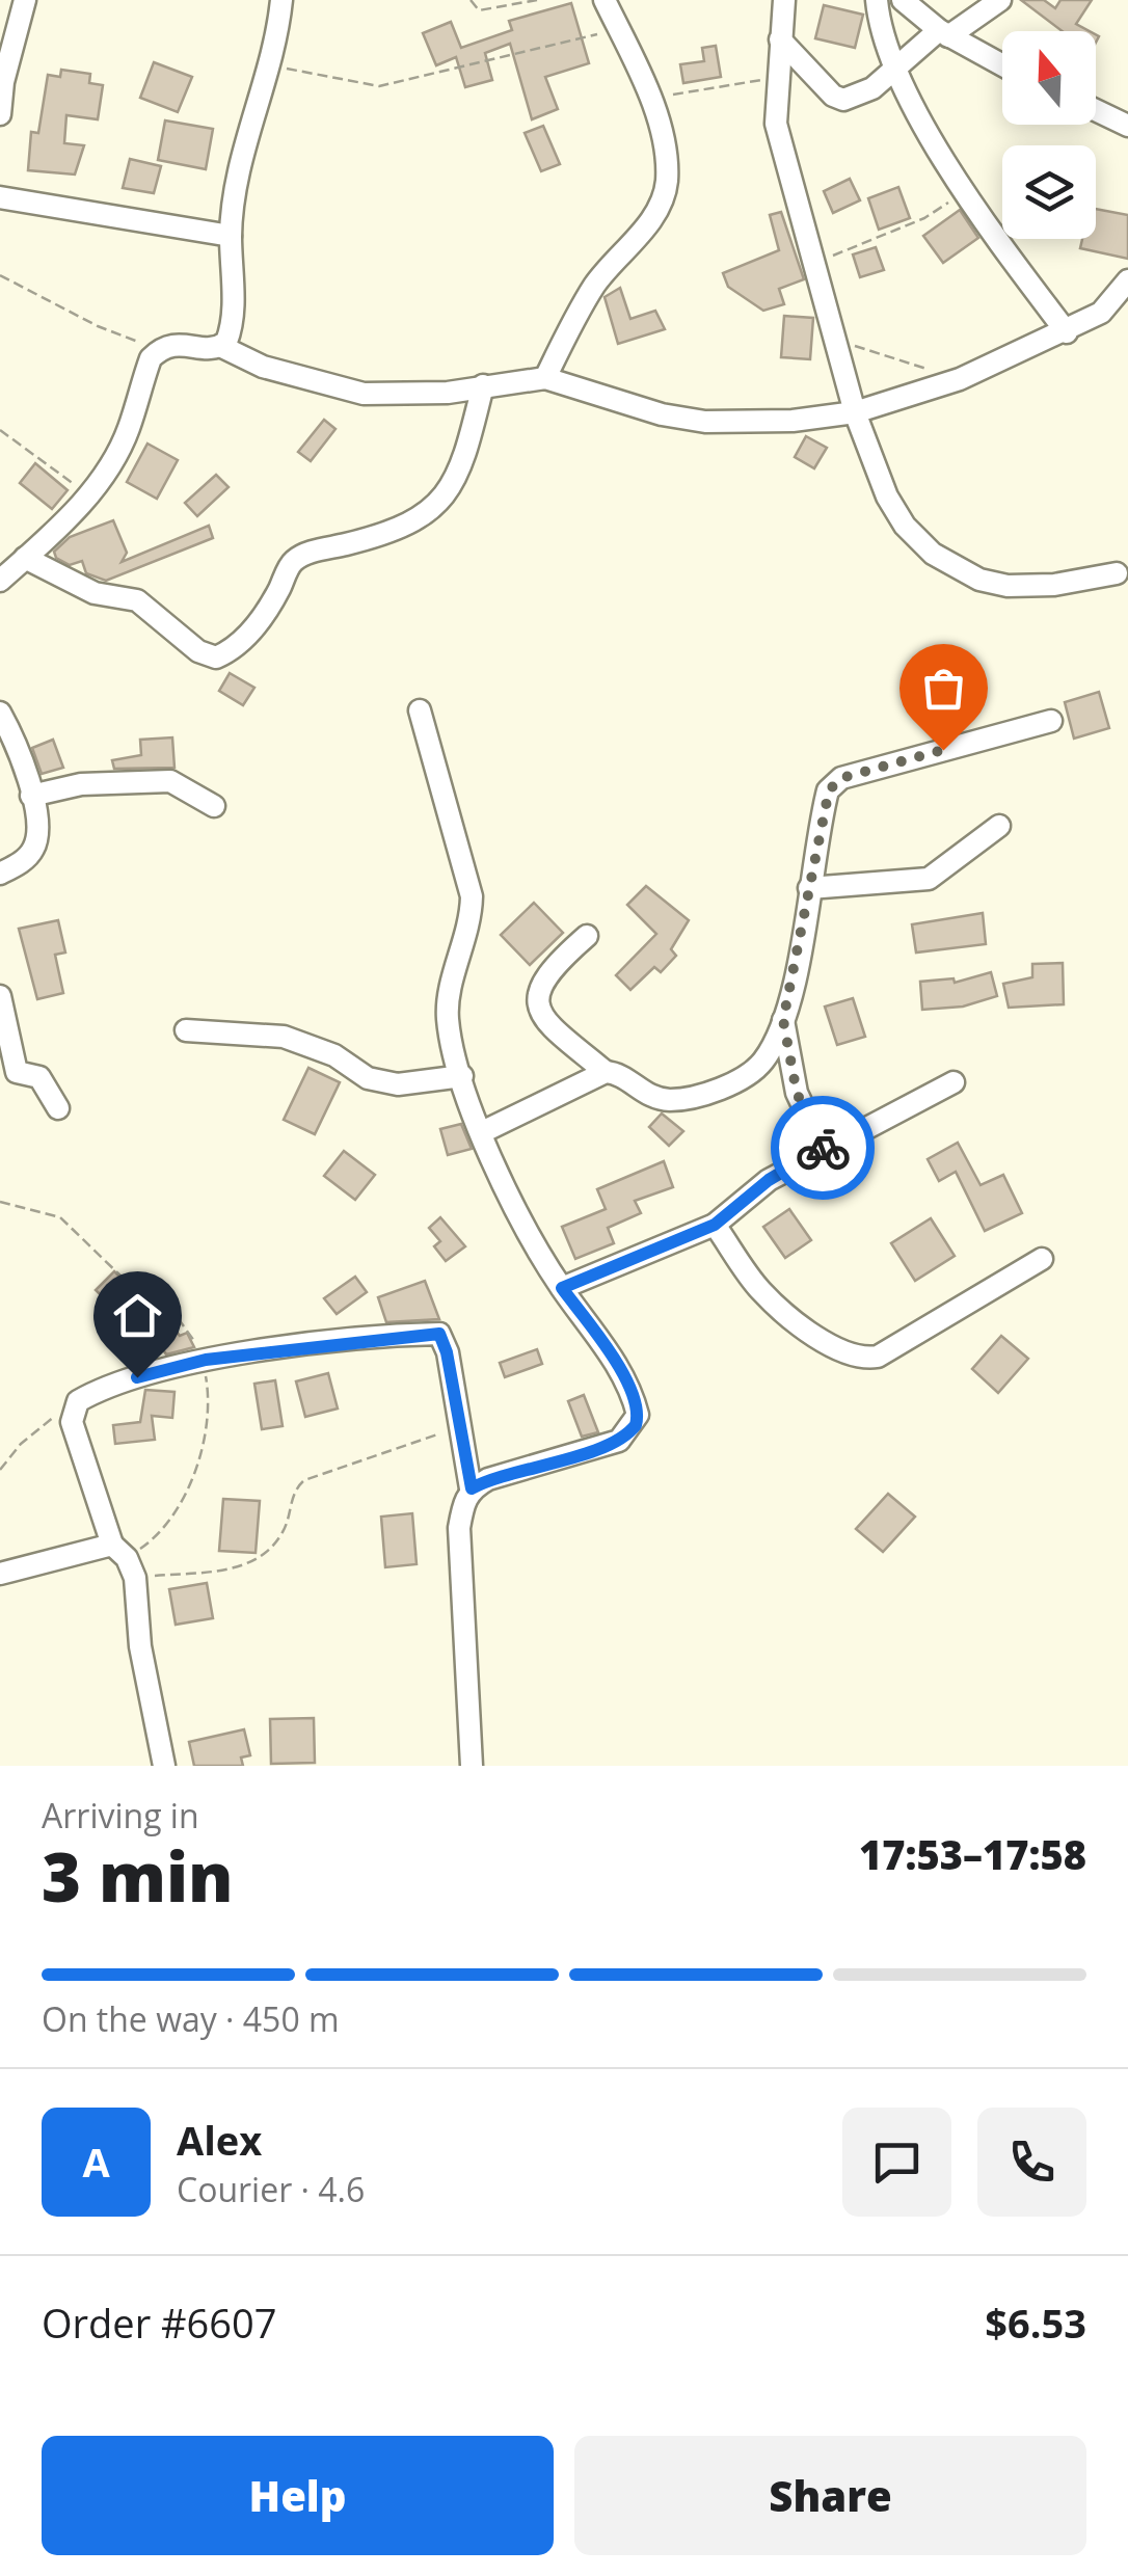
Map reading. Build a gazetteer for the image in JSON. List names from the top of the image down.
{
  "north": "top",
  "page": {
    "heading": ["3 min", "Arriving in", "17:53–17:58"],
    "panel": [
      "Alex",
      "Courier · 4.6",
      "Order #6607",
      "$6.53"
    ],
    "bar": "On the way · 450 m",
    "round": "A",
    "buttons": ["Help", "Share"]
  }
}
